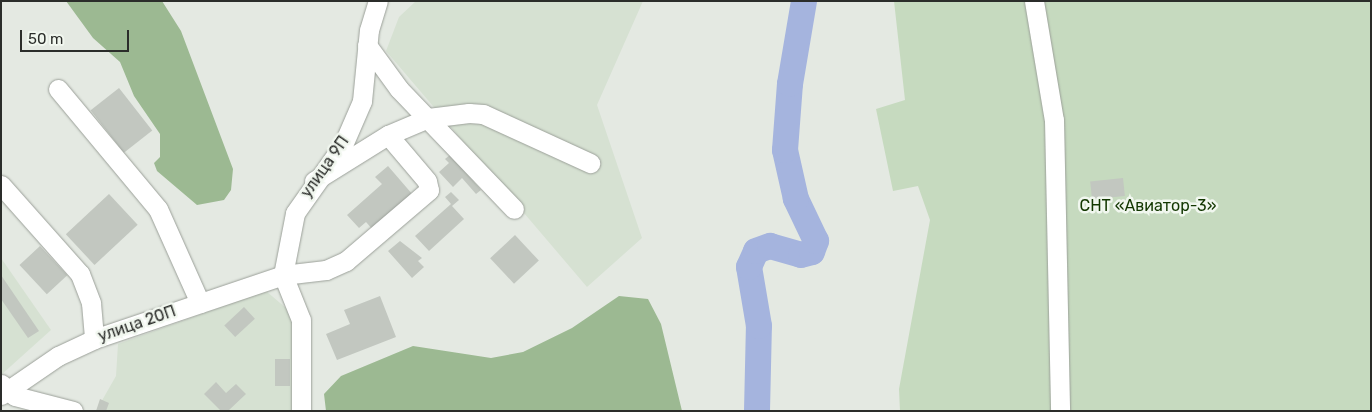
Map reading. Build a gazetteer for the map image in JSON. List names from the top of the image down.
{
  "streets": {
    "street": ["улица 9П", "улица 20П"]
  },
  "crossings": [
    ["улица 9П", "улица 20П"]
  ],
  "parks": ["СНТ «Авиатор-3»"],
  "scale_bar": "50 m"
}
